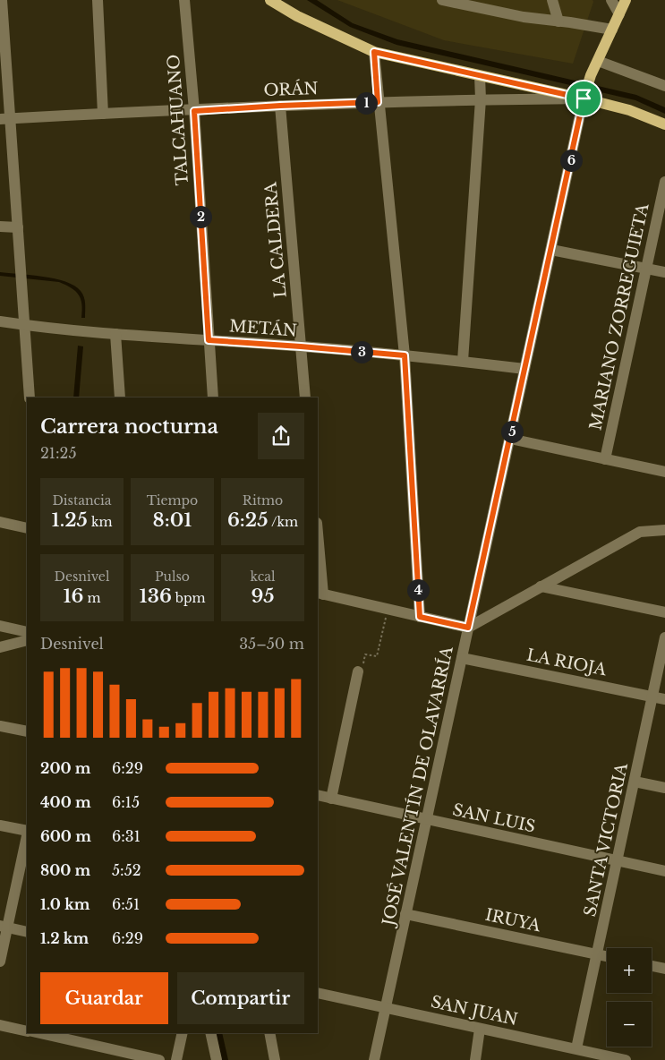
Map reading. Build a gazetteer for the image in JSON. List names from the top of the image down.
{
  "streets": {
    "main road": ["JOSÉ VALENTÍN DE OLAVARRÍA"],
    "street": [
      "ORÁN",
      "TALCAHUANO",
      "LA CALDERA",
      "MARIANO ZORREGUIETA",
      "METÁN",
      "LA RIOJA",
      "SAN LUIS",
      "SANTA VICTORIA",
      "IRUYA",
      "SAN JUAN"
    ]
  },
  "crossings": [
    ["ORÁN", "TALCAHUANO"],
    ["ORÁN", "LA CALDERA"],
    ["ORÁN", "JOSÉ VALENTÍN DE OLAVARRÍA"],
    ["TALCAHUANO", "METÁN"],
    ["LA CALDERA", "METÁN"],
    ["METÁN", "JOSÉ VALENTÍN DE OLAVARRÍA"],
    ["LA RIOJA", "JOSÉ VALENTÍN DE OLAVARRÍA"],
    ["LA RIOJA", "SANTA VICTORIA"],
    ["JOSÉ VALENTÍN DE OLAVARRÍA", "SAN LUIS"],
    ["JOSÉ VALENTÍN DE OLAVARRÍA", "IRUYA"],
    ["JOSÉ VALENTÍN DE OLAVARRÍA", "SAN JUAN"],
    ["SAN LUIS", "SANTA VICTORIA"],
    ["SANTA VICTORIA", "IRUYA"],
    ["SANTA VICTORIA", "SAN JUAN"]
  ],
  "page": {
    "pins": [
      "1",
      "6",
      "2",
      "3",
      "5",
      "4"
    ],
    "heading": ["Carrera nocturna", "21:25"],
    "stats": [
      ["Distancia", "1.25 km"],
      ["Tiempo", "8:01"],
      ["Ritmo", "6:25 /km"],
      ["Desnivel", "16 m"],
      ["Pulso", "136 bpm"],
      ["kcal", "95"]
    ],
    "chart": ["Desnivel", "35–50 m"],
    "list": [
      {
        "name": "200 m",
        "note": "6:29"
      },
      {
        "name": "400 m",
        "note": "6:15"
      },
      {
        "name": "600 m",
        "note": "6:31"
      },
      {
        "name": "800 m",
        "note": "5:52"
      },
      {
        "name": "1.0 km",
        "note": "6:51"
      },
      {
        "name": "1.2 km",
        "note": "6:29"
      }
    ],
    "map_buttons": ["+", "−"],
    "buttons": ["Guardar", "Compartir"]
  }
}
